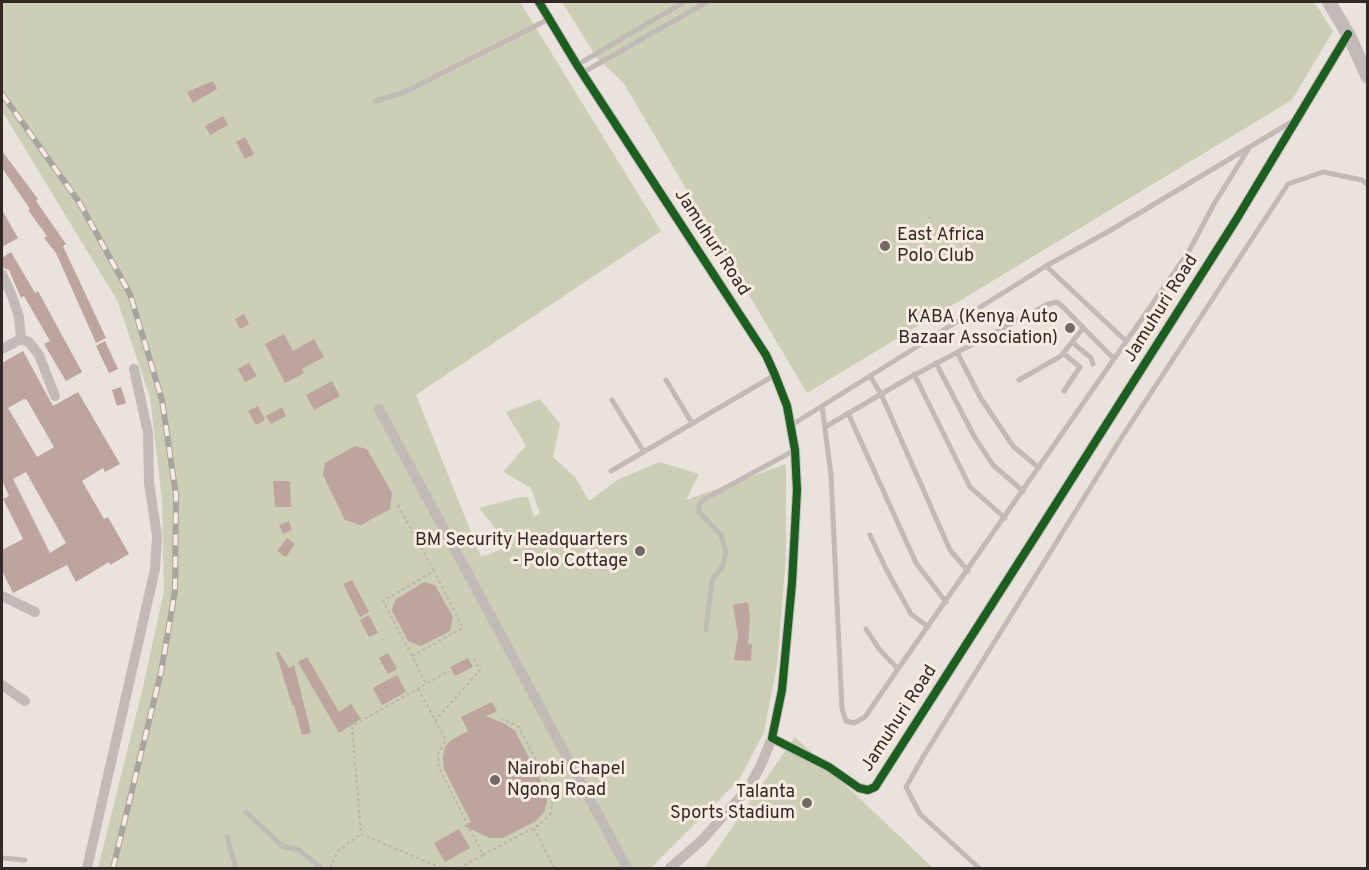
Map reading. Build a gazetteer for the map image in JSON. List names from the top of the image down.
{
  "streets": {
    "street": ["Jamuhuri Road"]
  },
  "places": [
    "East Africa Polo Club",
    "KABA (Kenya Auto Bazaar Association)",
    "BM Security Headquarters - Polo Cottage",
    "Nairobi Chapel Ngong Road",
    "Talanta Sports Stadium"
  ]
}
